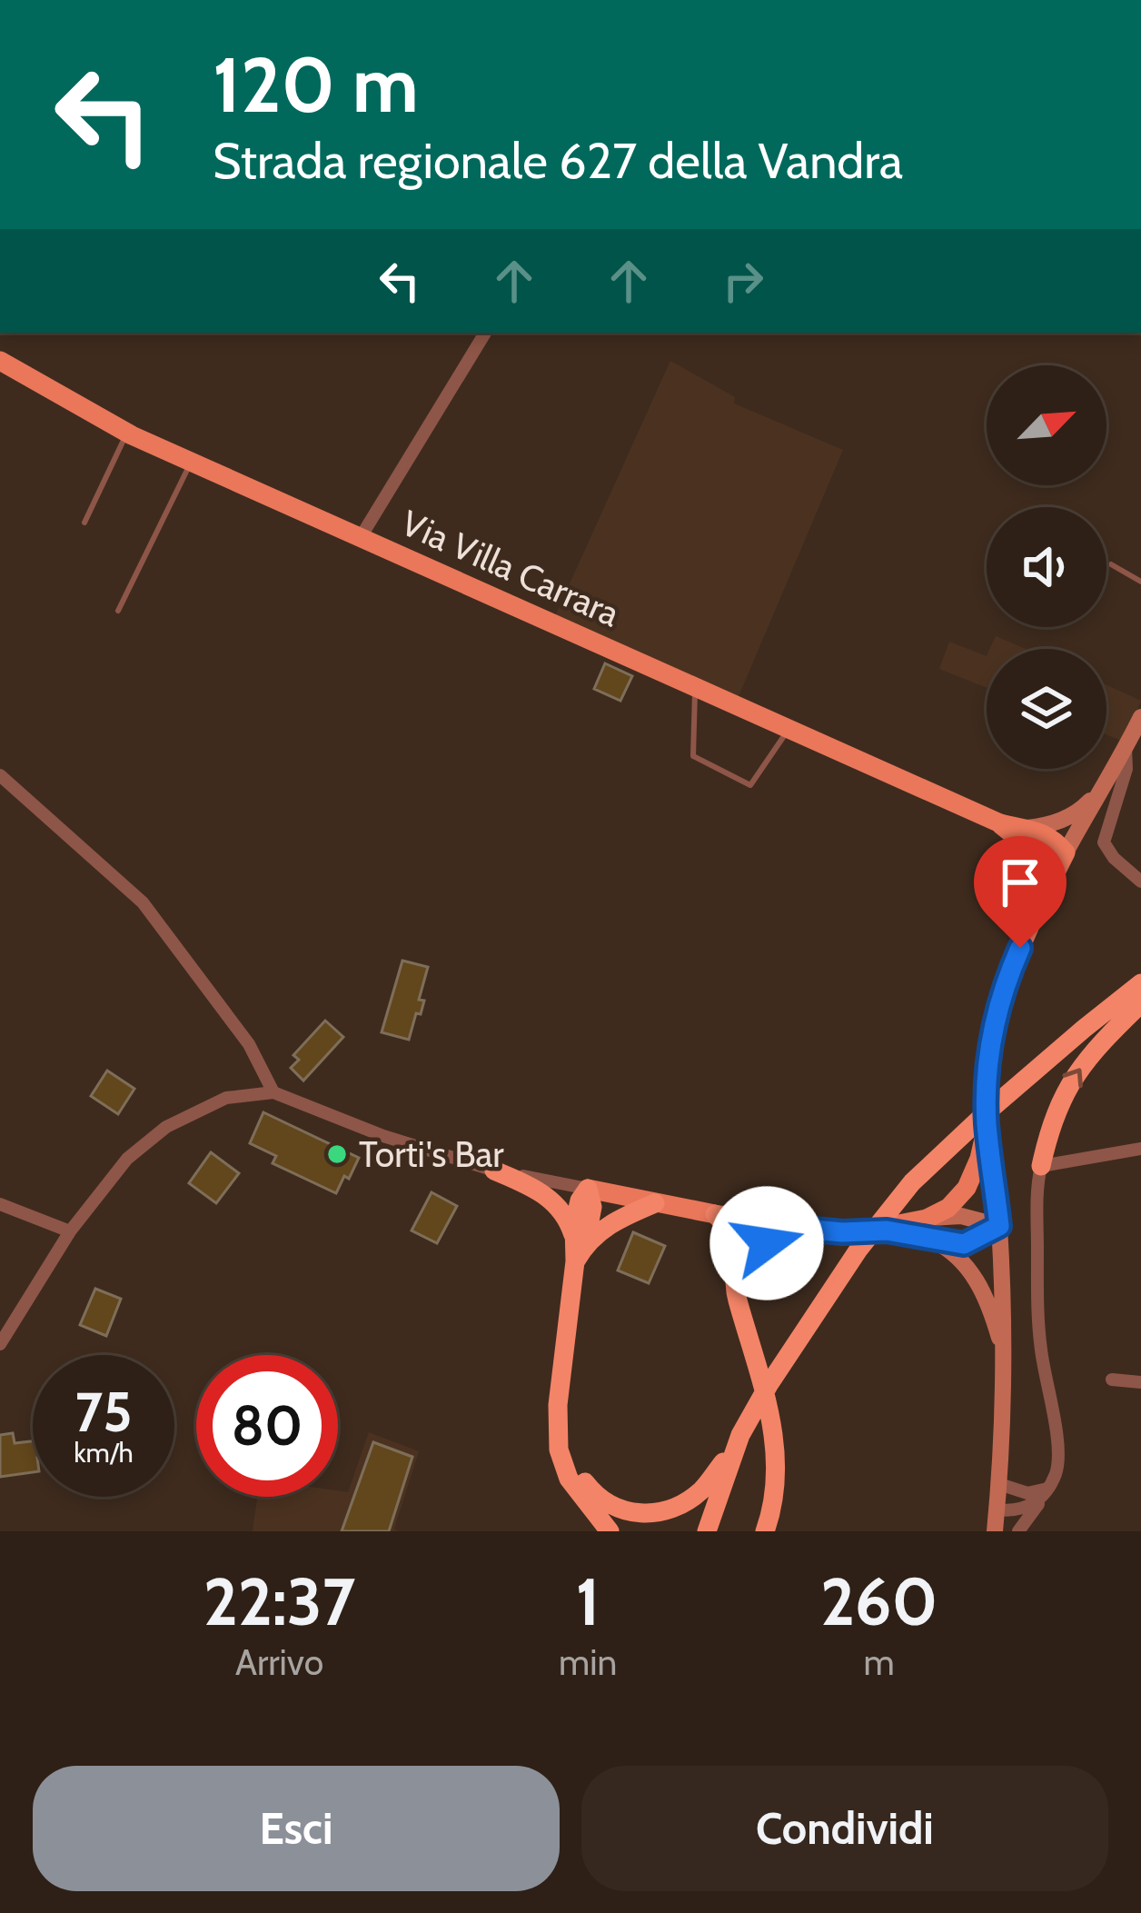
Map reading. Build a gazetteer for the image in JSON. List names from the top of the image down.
{
  "streets": {
    "main road": ["Via Villa Carrara"]
  },
  "places": ["Torti's Bar"],
  "north": "top right",
  "page": {
    "turn": ["120 m", "Strada regionale 627 della Vandra"],
    "speed": "75 km/h",
    "limit": "80",
    "eta": [
      "22:37",
      "Arrivo",
      "1",
      "min",
      "260",
      "m"
    ],
    "buttons": ["Esci", "Condividi"]
  }
}
